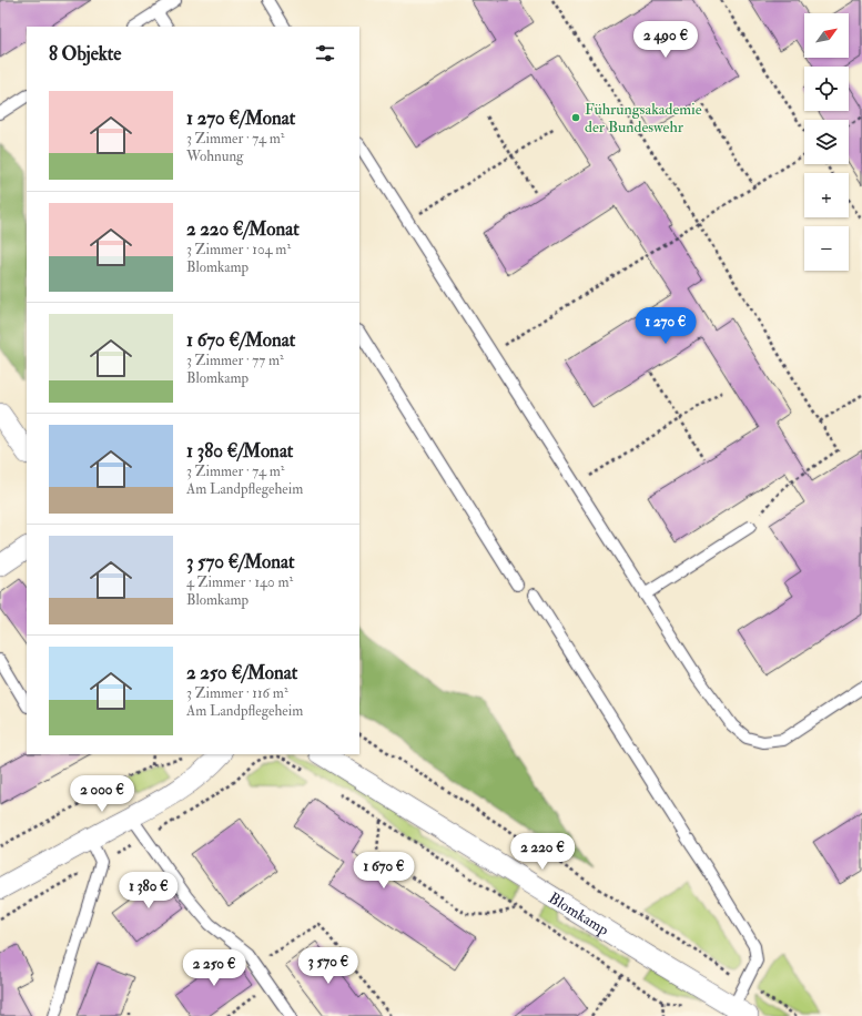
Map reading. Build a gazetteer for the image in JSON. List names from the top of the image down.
{
  "streets": {
    "street": ["Blomkamp"]
  },
  "places": ["Führungsakademie der Bundeswehr"],
  "north": "top right",
  "page": {
    "map_buttons": ["+", "−"],
    "price": [
      "2 490 €",
      "1 270 €",
      "2 000 €",
      "2 220 €",
      "1 670 €",
      "1 380 €",
      "3 570 €",
      "2 250 €"
    ],
    "heading": "8 Objekte",
    "list": [
      {
        "name": "1 270 €/Monat",
        "note": "3 Zimmer · 74 m² · Wohnung"
      },
      {
        "name": "2 220 €/Monat",
        "note": "3 Zimmer · 104 m² · Blomkamp"
      },
      {
        "name": "1 670 €/Monat",
        "note": "3 Zimmer · 77 m² · Blomkamp"
      },
      {
        "name": "1 380 €/Monat",
        "note": "3 Zimmer · 74 m² · Am Landpflegeheim"
      },
      {
        "name": "3 570 €/Monat",
        "note": "4 Zimmer · 140 m² · Blomkamp"
      },
      {
        "name": "2 250 €/Monat",
        "note": "3 Zimmer · 116 m² · Am Landpflegeheim"
      }
    ]
  }
}
